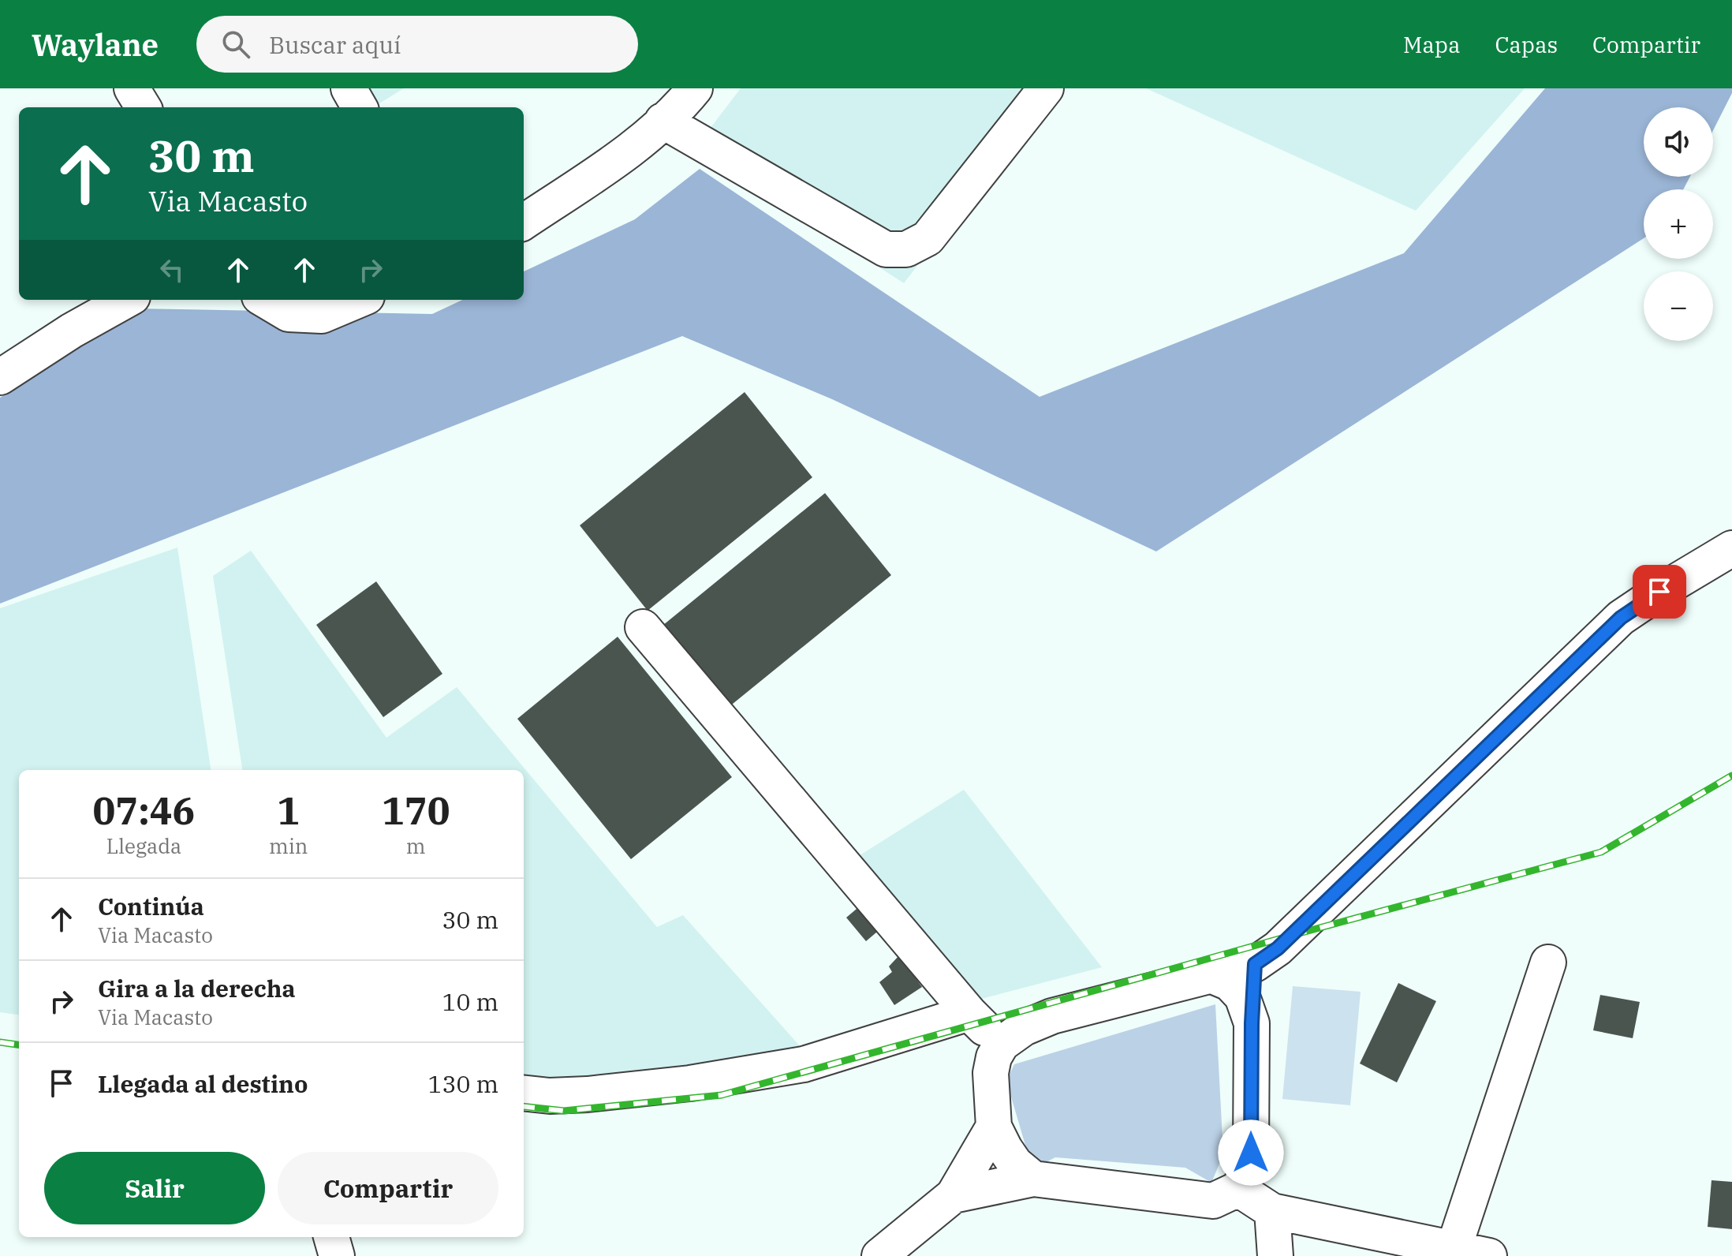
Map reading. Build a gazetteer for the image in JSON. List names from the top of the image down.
{
  "page": {
    "header": "Waylane",
    "search": "Buscar aquí",
    "nav": ["Mapa", "Capas", "Compartir"],
    "map_buttons": ["+", "−"],
    "turn": ["30 m", "Via Macasto"],
    "eta": [
      "07:46",
      "Llegada",
      "1",
      "min",
      "170",
      "m"
    ],
    "list": [
      {
        "name": "Continúa",
        "note": "Via Macasto",
        "value": "30 m"
      },
      {
        "name": "Gira a la derecha",
        "note": "Via Macasto",
        "value": "10 m"
      },
      {
        "name": "Llegada al destino",
        "value": "130 m"
      }
    ],
    "buttons": ["Salir", "Compartir"]
  }
}
